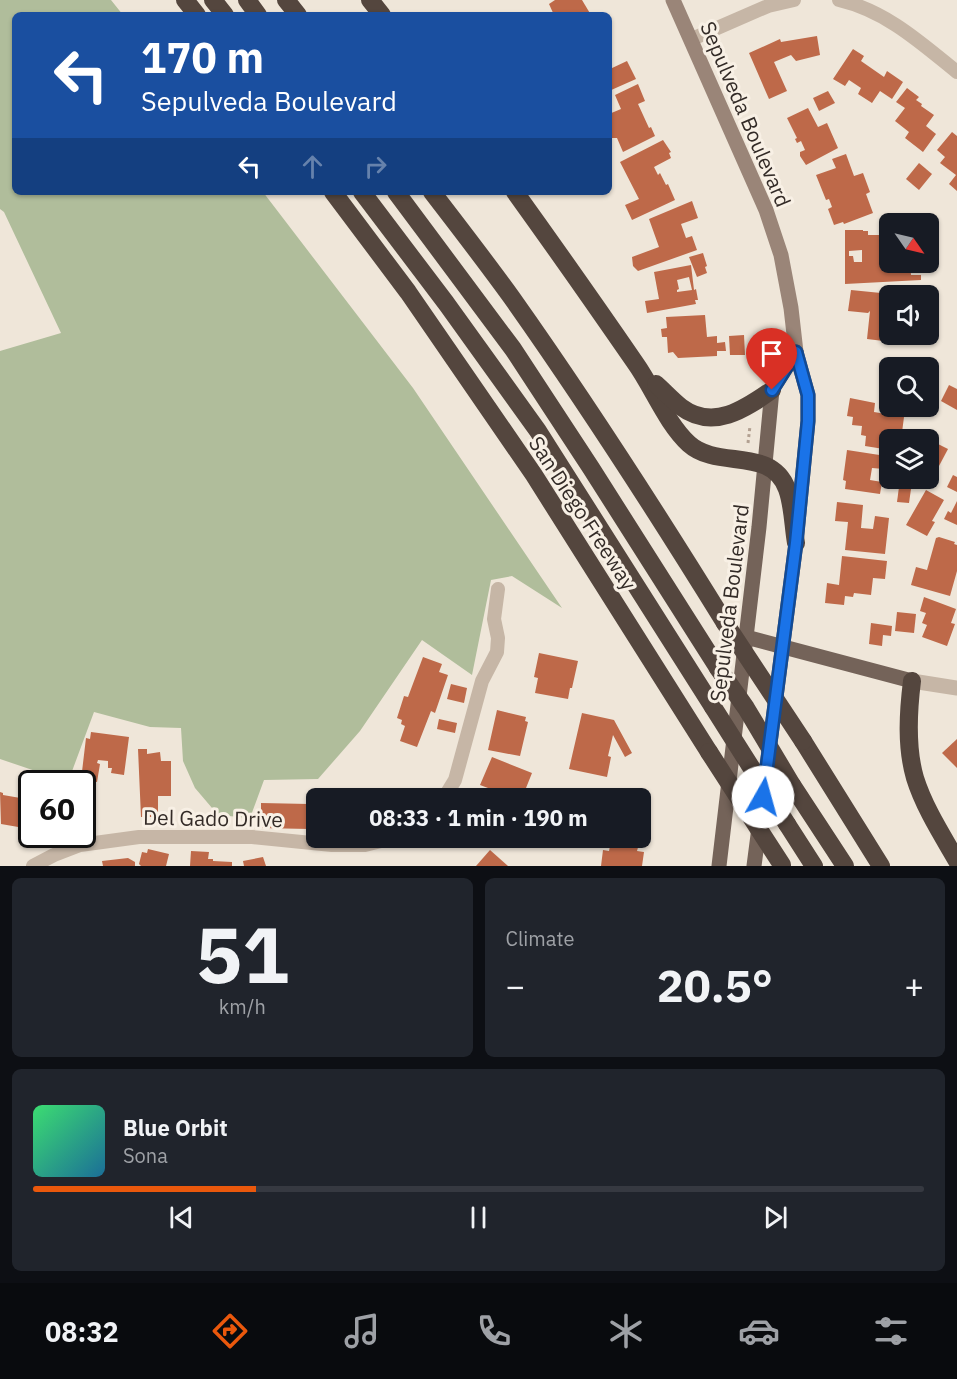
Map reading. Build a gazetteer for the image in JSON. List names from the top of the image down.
{
  "streets": {
    "highway": ["San Diego Freeway"],
    "main road": ["Sepulveda Boulevard"],
    "street": ["Del Gado Drive"]
  },
  "north": "bottom right",
  "page": {
    "turn": ["170 m", "Sepulveda Boulevard"],
    "limit": "60",
    "trip": "08:33 · 1 min · 190 m",
    "tile": [
      ["51", "km/h"],
      "Climate"
    ],
    "heat": ["−", "20.5°", "+"],
    "song": ["Blue Orbit", "Sona"],
    "tabs": "08:32"
  }
}
